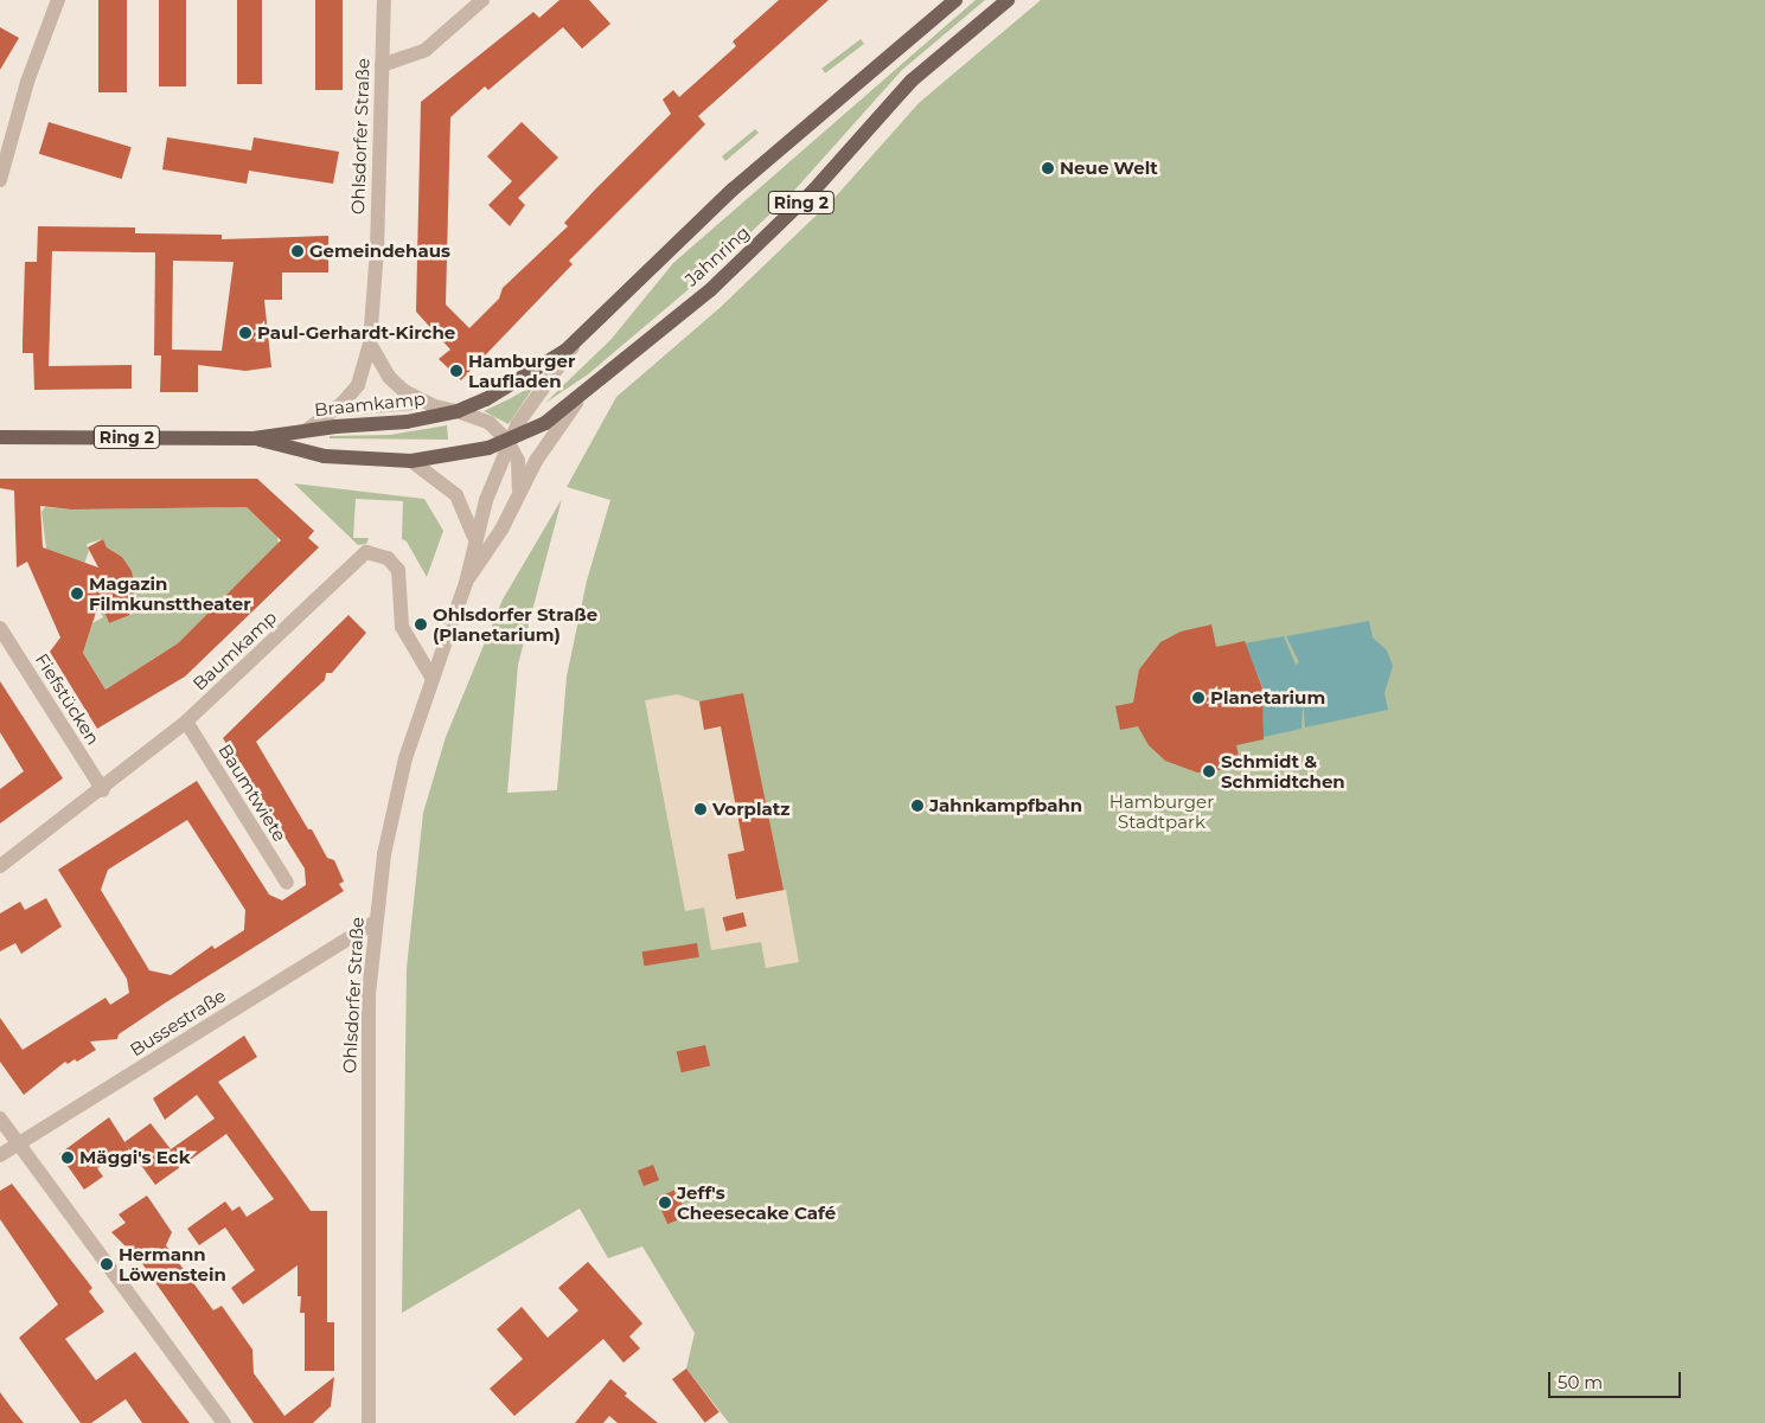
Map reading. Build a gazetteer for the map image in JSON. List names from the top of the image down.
{
  "streets": {
    "main road": ["Ring 2", "Jahnring", "Braamkamp"],
    "street": [
      "Ohlsdorfer Straße",
      "Baumkamp",
      "Fiefstücken",
      "Baumtwiete",
      "Bussestraße"
    ]
  },
  "crossings": [
    ["Ohlsdorfer Straße", "Jahnring"],
    ["Ohlsdorfer Straße", "Braamkamp"],
    ["Ohlsdorfer Straße", "Baumkamp"],
    ["Ohlsdorfer Straße", "Bussestraße"],
    ["Jahnring", "Braamkamp"],
    ["Baumkamp", "Fiefstücken"],
    ["Baumkamp", "Baumtwiete"]
  ],
  "parks": ["Hamburger Stadtpark"],
  "places": [
    "Neue Welt",
    "Gemeindehaus",
    "Paul-Gerhardt-Kirche",
    "Hamburger Laufladen",
    "Magazin Filmkunsttheater",
    "Ohlsdorfer Straße (Planetarium)",
    "Planetarium",
    "Schmidt & Schmidtchen",
    "Jahnkampfbahn",
    "Vorplatz",
    "Mäggi's Eck",
    "Jeff's Cheesecake Café",
    "Hermann Löwenstein"
  ],
  "scale_bar": "50 m"
}
